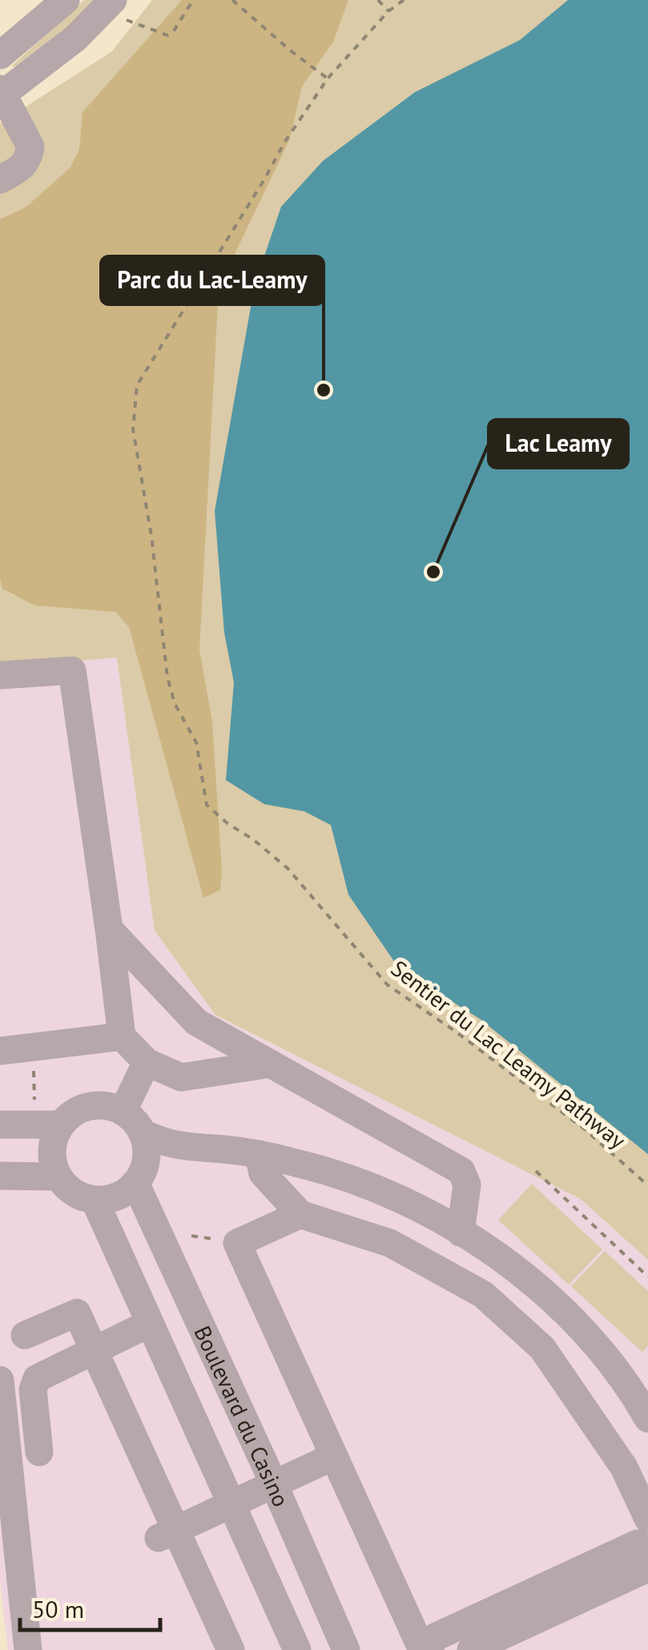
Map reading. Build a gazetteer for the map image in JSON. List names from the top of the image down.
{
  "streets": {
    "street": ["Boulevard du Casino"],
    "path": ["Sentier du Lac Leamy Pathway"]
  },
  "places": ["Parc du Lac-Leamy", "Lac Leamy"],
  "scale_bar": "50 m"
}
